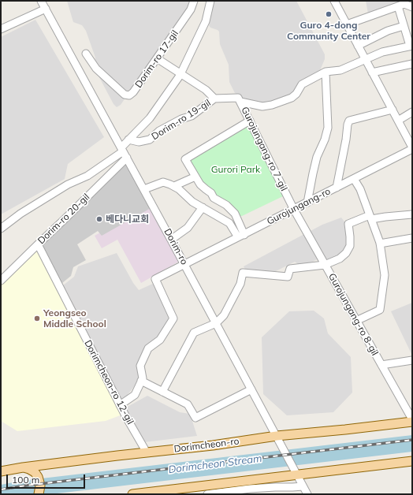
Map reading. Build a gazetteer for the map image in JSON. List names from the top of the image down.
{
  "streets": {
    "main road": ["Dorimcheon-ro"],
    "street": [
      "Dorim-ro 17-gil",
      "Dorim-ro 19-gil",
      "Gurojungang-ro 7-gil",
      "Gurojungang-ro",
      "Dorim-ro 20-gil",
      "Dorim-ro",
      "Gurojungang-ro 8-gil",
      "Dorimcheon-ro 12-gil"
    ]
  },
  "crossings": [
    ["Dorim-ro 19-gil", "Gurojungang-ro 7-gil"],
    ["Gurojungang-ro 7-gil", "Gurojungang-ro"],
    ["Gurojungang-ro 7-gil", "Gurojungang-ro 8-gil"],
    ["Gurojungang-ro", "Dorim-ro"],
    ["Gurojungang-ro", "Gurojungang-ro 8-gil"],
    ["Dorim-ro 20-gil", "Dorim-ro"],
    ["Dorim-ro 20-gil", "Dorimcheon-ro 12-gil"],
    ["Dorim-ro", "Dorimcheon-ro"],
    ["Gurojungang-ro 8-gil", "Dorimcheon-ro"],
    ["Dorimcheon-ro 12-gil", "Dorimcheon-ro"]
  ],
  "water": ["Dorimcheon Stream"],
  "parks": ["Gurori Park"],
  "places": ["Guro 4-dong Community Center", "베다니교회", "Yeongseo Middle School"],
  "scale_bar": "100 m"
}
